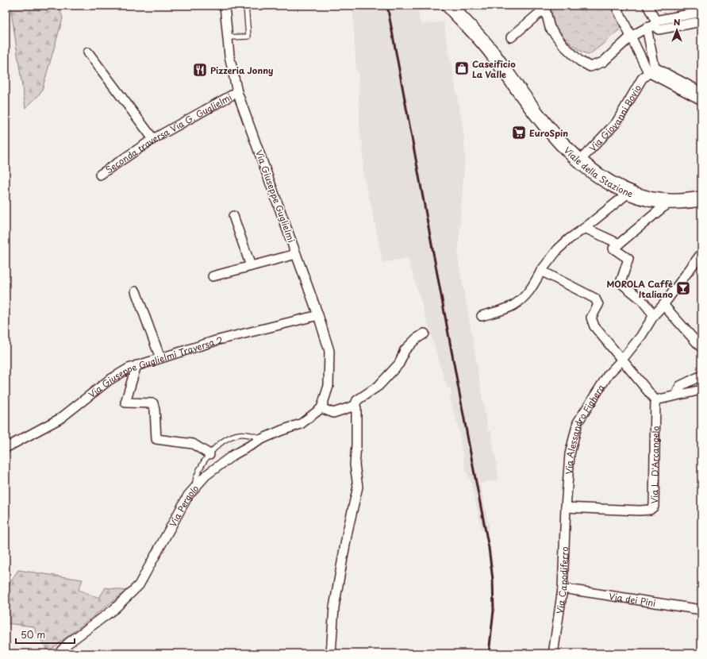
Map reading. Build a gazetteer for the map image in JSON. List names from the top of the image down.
{
  "streets": {
    "main road": ["Viale della Stazione"],
    "street": [
      "Via Giovanni Bovio",
      "Seconda traversa Via G. Guglielmi",
      "Via Giuseppe Guglielmi",
      "Via Giuseppe Guglielmi Traversa 2",
      "Via Alessandro Fighera",
      "Via L. D'Arcangelo",
      "Via Pergolo",
      "Via Capodiferro",
      "Via dei Pini"
    ]
  },
  "crossings": [
    ["Via Giovanni Bovio", "Viale della Stazione"],
    ["Seconda traversa Via G. Guglielmi", "Via Giuseppe Guglielmi"],
    ["Via Giuseppe Guglielmi", "Via Giuseppe Guglielmi Traversa 2"],
    ["Via Giuseppe Guglielmi", "Via Pergolo"],
    ["Via Alessandro Fighera", "Via L. D'Arcangelo"],
    ["Via Alessandro Fighera", "Via Capodiferro"],
    ["Via L. D'Arcangelo", "Via Capodiferro"],
    ["Via Capodiferro", "Via dei Pini"]
  ],
  "places": {
    "shop": ["Caseificio La Valle"],
    "restaurant": ["Pizzeria Jonny"],
    "supermarket": ["EuroSpin"],
    "bar": ["MOROLA Caffè Italiano"]
  },
  "scale_bar": "50 m",
  "north": "top"
}
